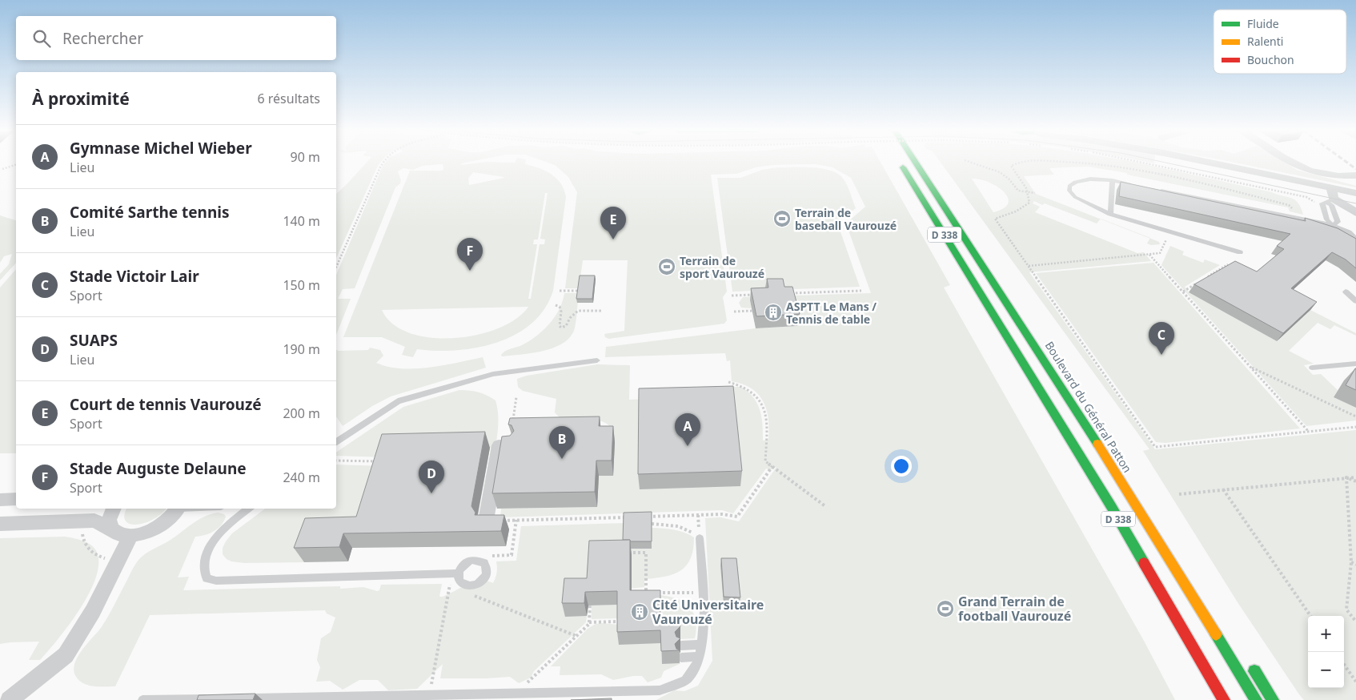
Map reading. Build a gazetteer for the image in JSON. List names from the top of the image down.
{
  "streets": {
    "main road": ["D 338", "Boulevard du Général Patton"]
  },
  "crossings": [
    ["D 338", "Boulevard du Général Patton"]
  ],
  "places": {
    "sports": ["Terrain de baseball Vaurouzé", "Terrain de sport Vaurouzé", "Grand Terrain de football Vaurouzé"],
    "building": ["ASPTT Le Mans / Tennis de table", "Cité Universitaire Vaurouzé"]
  },
  "legend": ["Fluide", "Ralenti", "Bouchon"],
  "page": {
    "search": "Rechercher",
    "heading": ["À proximité", "6 résultats"],
    "list": [
      {
        "mark": "A",
        "name": "Gymnase Michel Wieber",
        "note": "Lieu",
        "value": "90 m"
      },
      {
        "mark": "B",
        "name": "Comité Sarthe tennis",
        "note": "Lieu",
        "value": "140 m"
      },
      {
        "mark": "C",
        "name": "Stade Victoir Lair",
        "note": "Sport",
        "value": "150 m"
      },
      {
        "mark": "D",
        "name": "SUAPS",
        "note": "Lieu",
        "value": "190 m"
      },
      {
        "mark": "E",
        "name": "Court de tennis Vaurouzé",
        "note": "Sport",
        "value": "200 m"
      },
      {
        "mark": "F",
        "name": "Stade Auguste Delaune",
        "note": "Sport",
        "value": "240 m"
      }
    ],
    "pins": [
      "E",
      "F",
      "C",
      "A",
      "B",
      "D"
    ],
    "map_buttons": ["+", "−"]
  }
}
